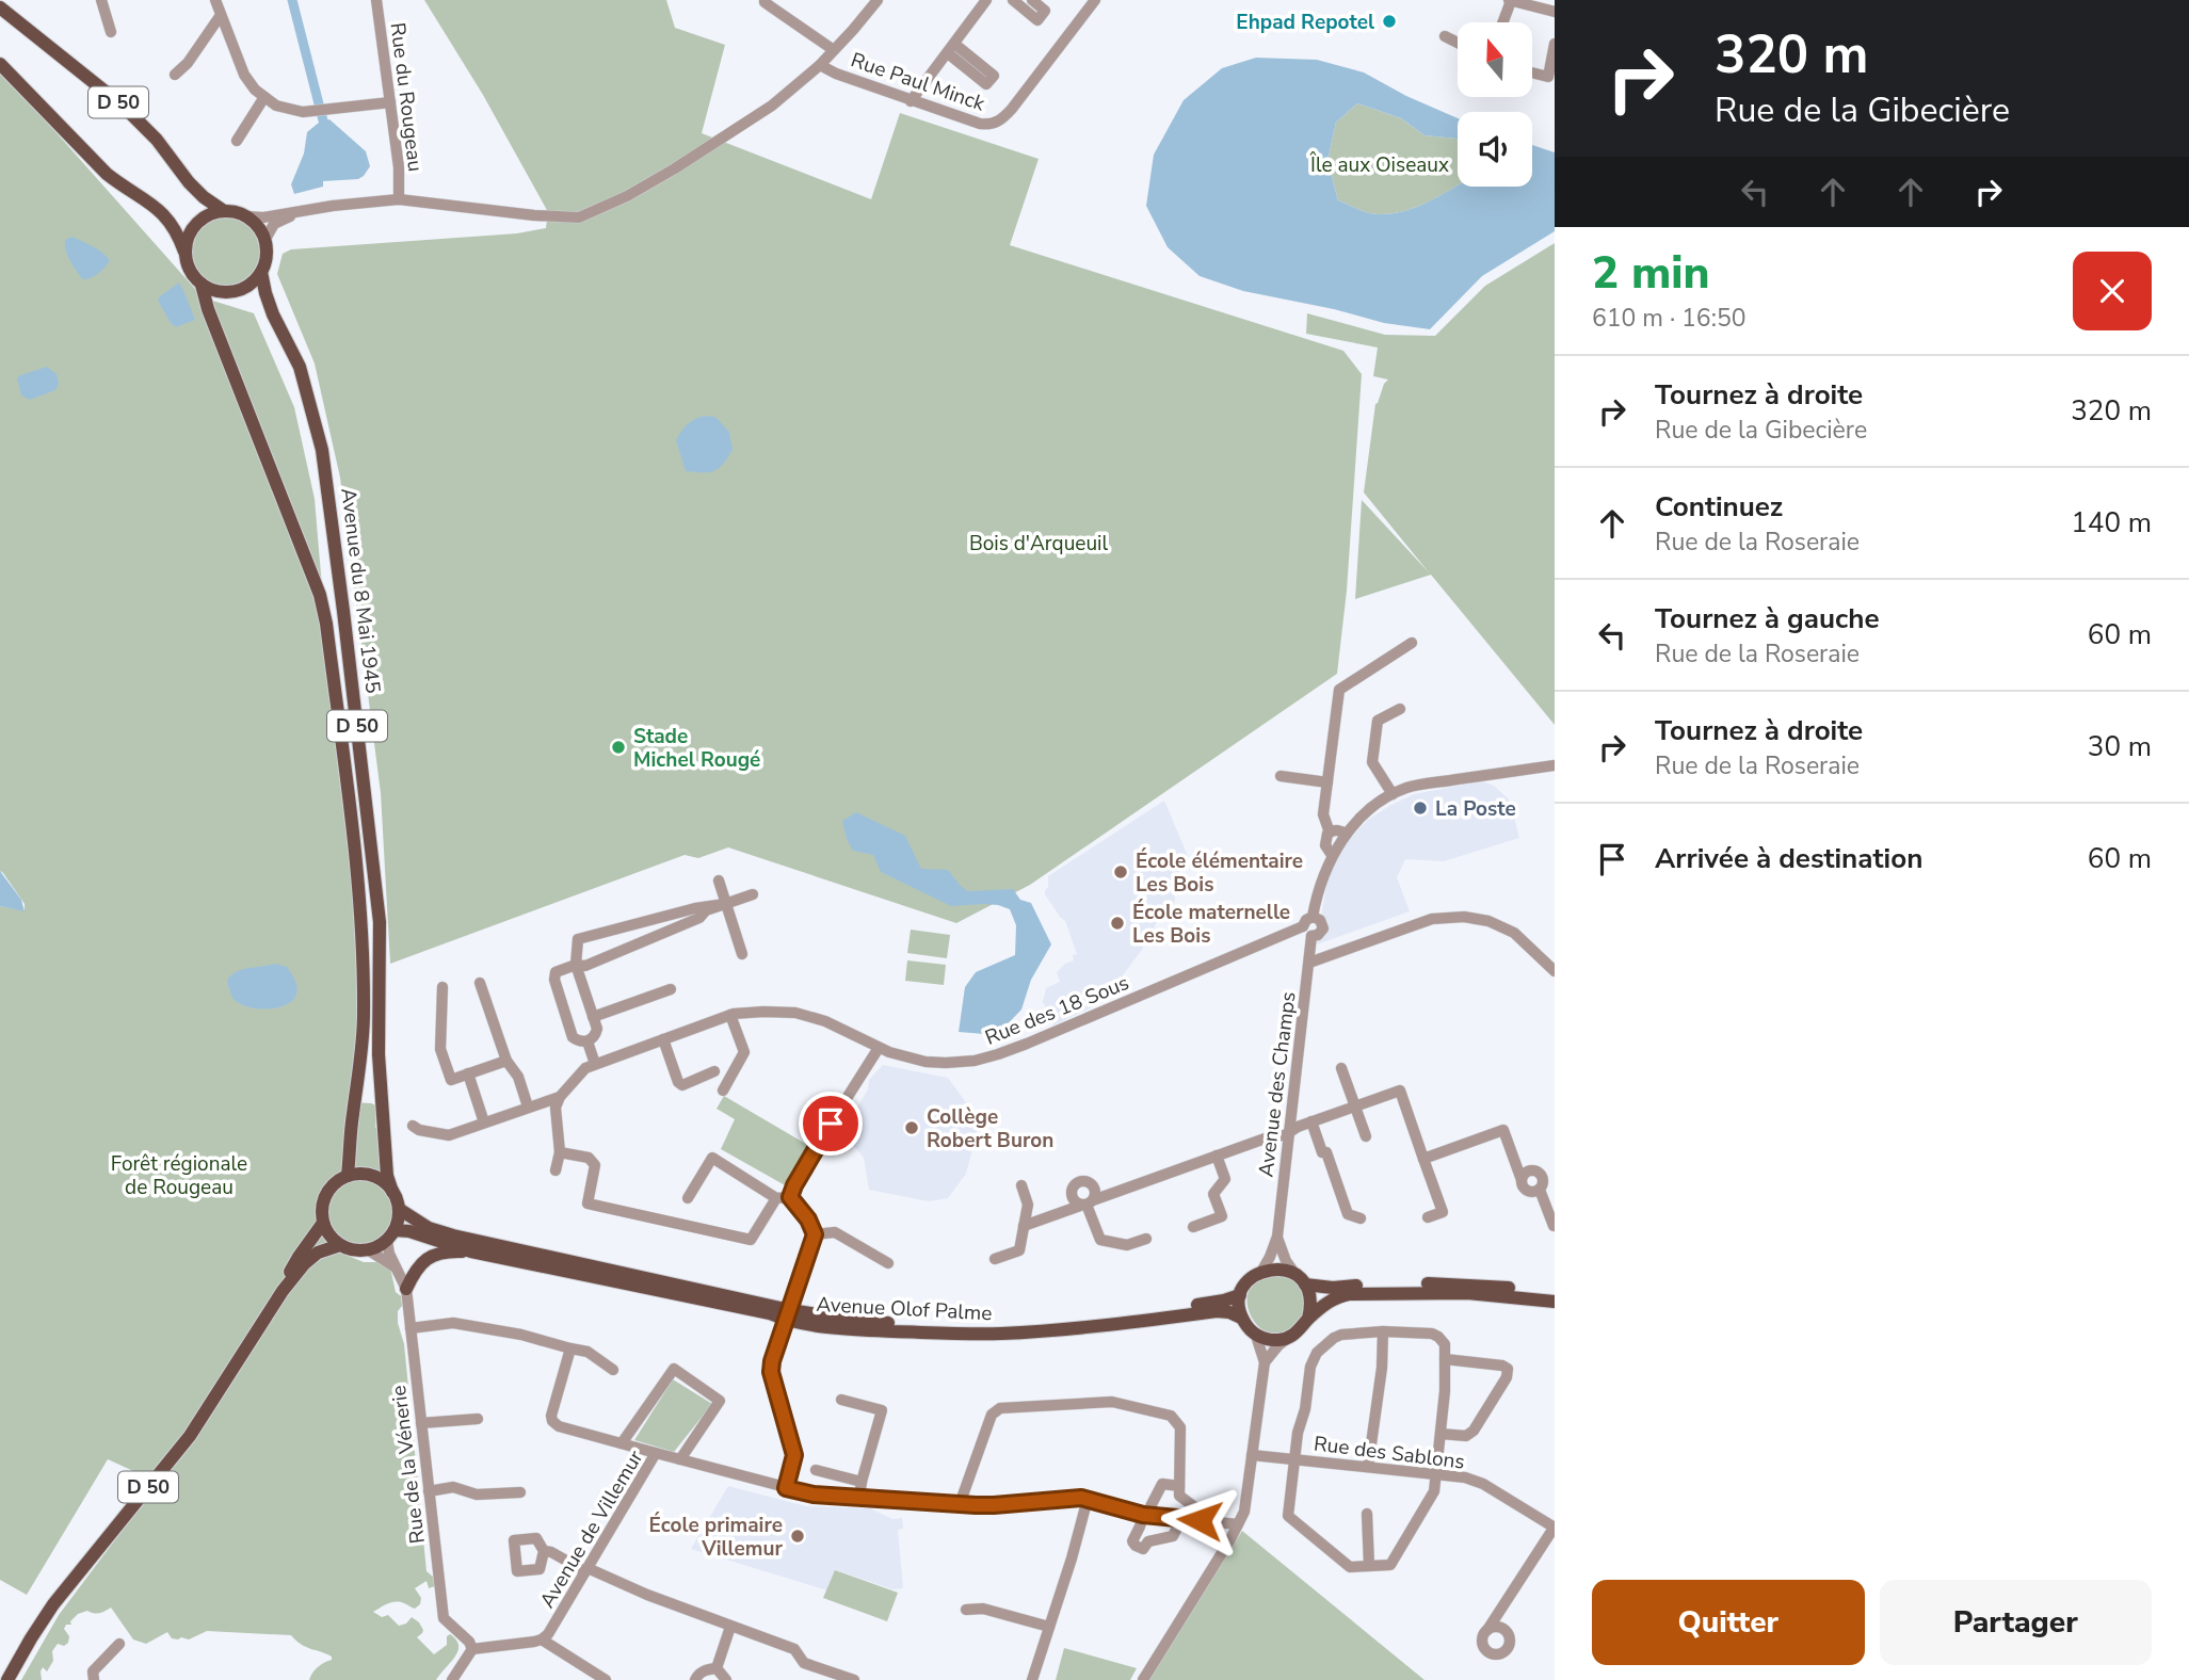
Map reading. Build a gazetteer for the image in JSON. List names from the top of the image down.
{
  "streets": {
    "main road": ["D 50", "Avenue du 8 Mai 1945", "Avenue Olof Palme"],
    "street": [
      "Rue Paul Minck",
      "Rue du Rougeau",
      "Rue des 18 Sous",
      "Avenue des Champs",
      "Rue des Sablons",
      "Rue de la Vénerie",
      "Avenue de Villemur"
    ]
  },
  "crossings": [
    ["D 50", "Avenue du 8 Mai 1945"],
    ["D 50", "Avenue Olof Palme"],
    ["D 50", "Rue de la Vénerie"],
    ["Avenue du 8 Mai 1945", "Avenue Olof Palme"],
    ["Avenue du 8 Mai 1945", "Rue de la Vénerie"],
    ["Rue des 18 Sous", "Avenue des Champs"],
    ["Avenue des Champs", "Avenue Olof Palme"],
    ["Avenue Olof Palme", "Rue de la Vénerie"],
    ["Rue de la Vénerie", "Avenue de Villemur"]
  ],
  "parks": ["Île aux Oiseaux", "Bois d'Arqueuil", "Forêt régionale de Rougeau"],
  "places": [
    "Ehpad Repotel",
    "Stade Michel Rougé",
    "La Poste",
    "École élémentaire Les Bois",
    "École maternelle Les Bois",
    "Collège Robert Buron",
    "École primaire Villemur"
  ],
  "north": "top",
  "page": {
    "turn": ["320 m", "Rue de la Gibecière"],
    "heading": ["2 min", "610 m · 16:50"],
    "list": [
      {
        "name": "Tournez à droite",
        "note": "Rue de la Gibecière",
        "value": "320 m"
      },
      {
        "name": "Continuez",
        "note": "Rue de la Roseraie",
        "value": "140 m"
      },
      {
        "name": "Tournez à gauche",
        "note": "Rue de la Roseraie",
        "value": "60 m"
      },
      {
        "name": "Tournez à droite",
        "note": "Rue de la Roseraie",
        "value": "30 m"
      },
      {
        "name": "Arrivée à destination",
        "value": "60 m"
      }
    ],
    "buttons": ["Quitter", "Partager"]
  }
}
